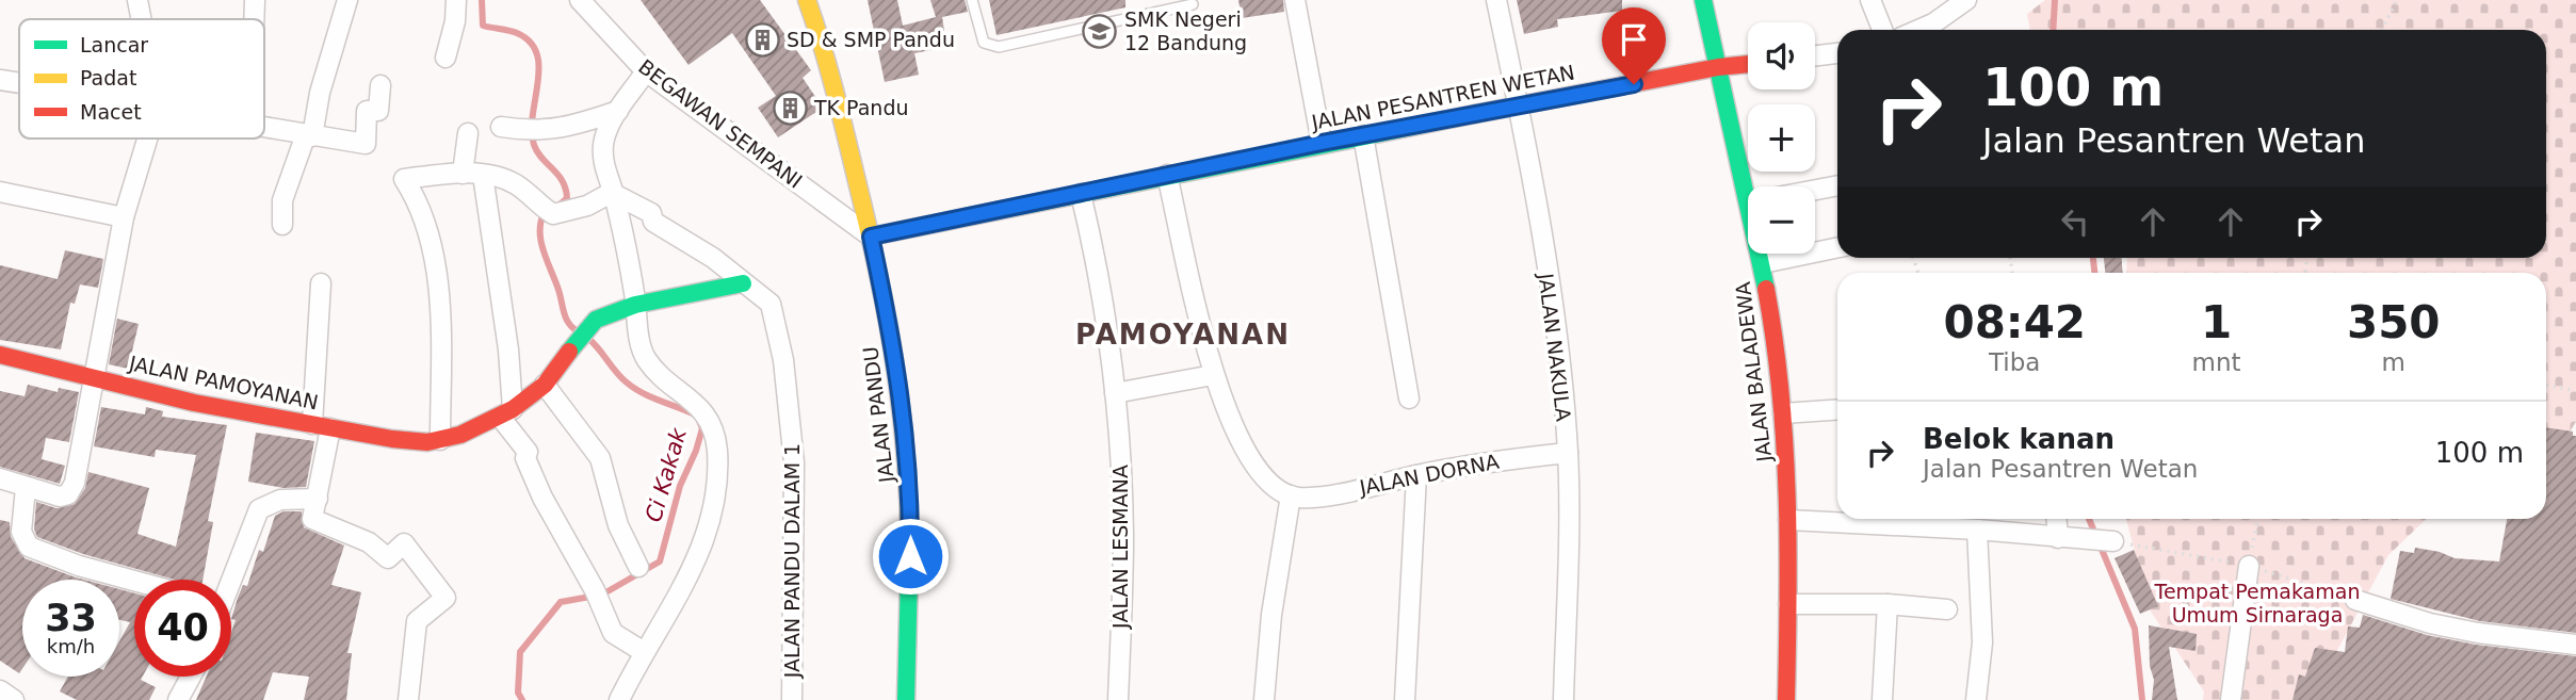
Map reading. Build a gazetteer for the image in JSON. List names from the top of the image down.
{
  "streets": {
    "street": [
      "JALAN PESANTREN WETAN",
      "BEGAWAN SEMPANI",
      "JALAN NAKULA",
      "JALAN BALADEWA",
      "JALAN PAMOYANAN",
      "JALAN PANDU",
      "JALAN DORNA",
      "JALAN LESMANA",
      "JALAN PANDU DALAM 1"
    ]
  },
  "crossings": [
    ["JALAN PESANTREN WETAN", "BEGAWAN SEMPANI"],
    ["JALAN PESANTREN WETAN", "JALAN NAKULA"],
    ["JALAN PESANTREN WETAN", "JALAN BALADEWA"],
    ["JALAN PESANTREN WETAN", "JALAN PANDU"],
    ["JALAN PESANTREN WETAN", "JALAN LESMANA"],
    ["BEGAWAN SEMPANI", "JALAN PANDU"],
    ["JALAN NAKULA", "JALAN DORNA"]
  ],
  "districts": ["PAMOYANAN"],
  "water": ["Ci Kakak"],
  "parks": ["Tempat Pemakaman Umum Sirnaraga"],
  "places": {
    "school or university": ["SMK Negeri 12 Bandung"],
    "building": ["SD & SMP Pandu", "TK Pandu"]
  },
  "legend": ["Lancar", "Padat", "Macet"],
  "page": {
    "map_buttons": ["+", "−"],
    "turn": ["100 m", "Jalan Pesantren Wetan"],
    "eta": [
      "08:42",
      "Tiba",
      "1",
      "mnt",
      "350",
      "m"
    ],
    "list": [
      {
        "name": "Belok kanan",
        "note": "Jalan Pesantren Wetan",
        "value": "100 m"
      }
    ],
    "speed": "33 km/h",
    "limit": "40"
  }
}
